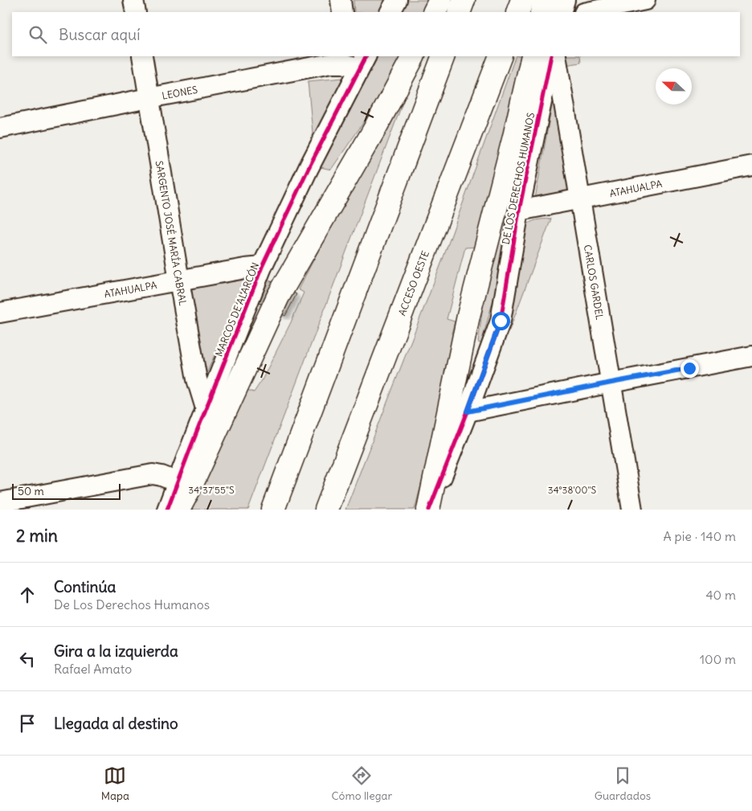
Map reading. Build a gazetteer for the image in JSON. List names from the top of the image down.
{
  "streets": {
    "highway": ["ACCESO OESTE"],
    "street": [
      "LEONES",
      "DE LOS DERECHOS HUMANOS",
      "ATAHUALPA",
      "SARGENTO JOSÉ MARÍA CABRAL",
      "CARLOS GARDEL",
      "MARCOS DE ALARCÓN"
    ]
  },
  "crossings": [
    ["LEONES", "SARGENTO JOSÉ MARÍA CABRAL"],
    ["LEONES", "MARCOS DE ALARCÓN"],
    ["DE LOS DERECHOS HUMANOS", "ATAHUALPA"],
    ["ATAHUALPA", "SARGENTO JOSÉ MARÍA CABRAL"],
    ["ATAHUALPA", "CARLOS GARDEL"],
    ["ATAHUALPA", "MARCOS DE ALARCÓN"],
    ["SARGENTO JOSÉ MARÍA CABRAL", "MARCOS DE ALARCÓN"]
  ],
  "scale_bar": "50 m",
  "north": "left",
  "page": {
    "search": "Buscar aquí",
    "scale": "50 m",
    "heading": ["2 min", "A pie · 140 m"],
    "list": [
      ["Continúa", "De Los Derechos Humanos", "40 m"],
      ["Gira a la izquierda", "Rafael Amato", "100 m"],
      "Llegada al destino"
    ],
    "nav": ["Mapa", "Cómo llegar", "Guardados"]
  },
  "coordinates": ["34°37'55\"S", "34°38'00\"S"]
}
